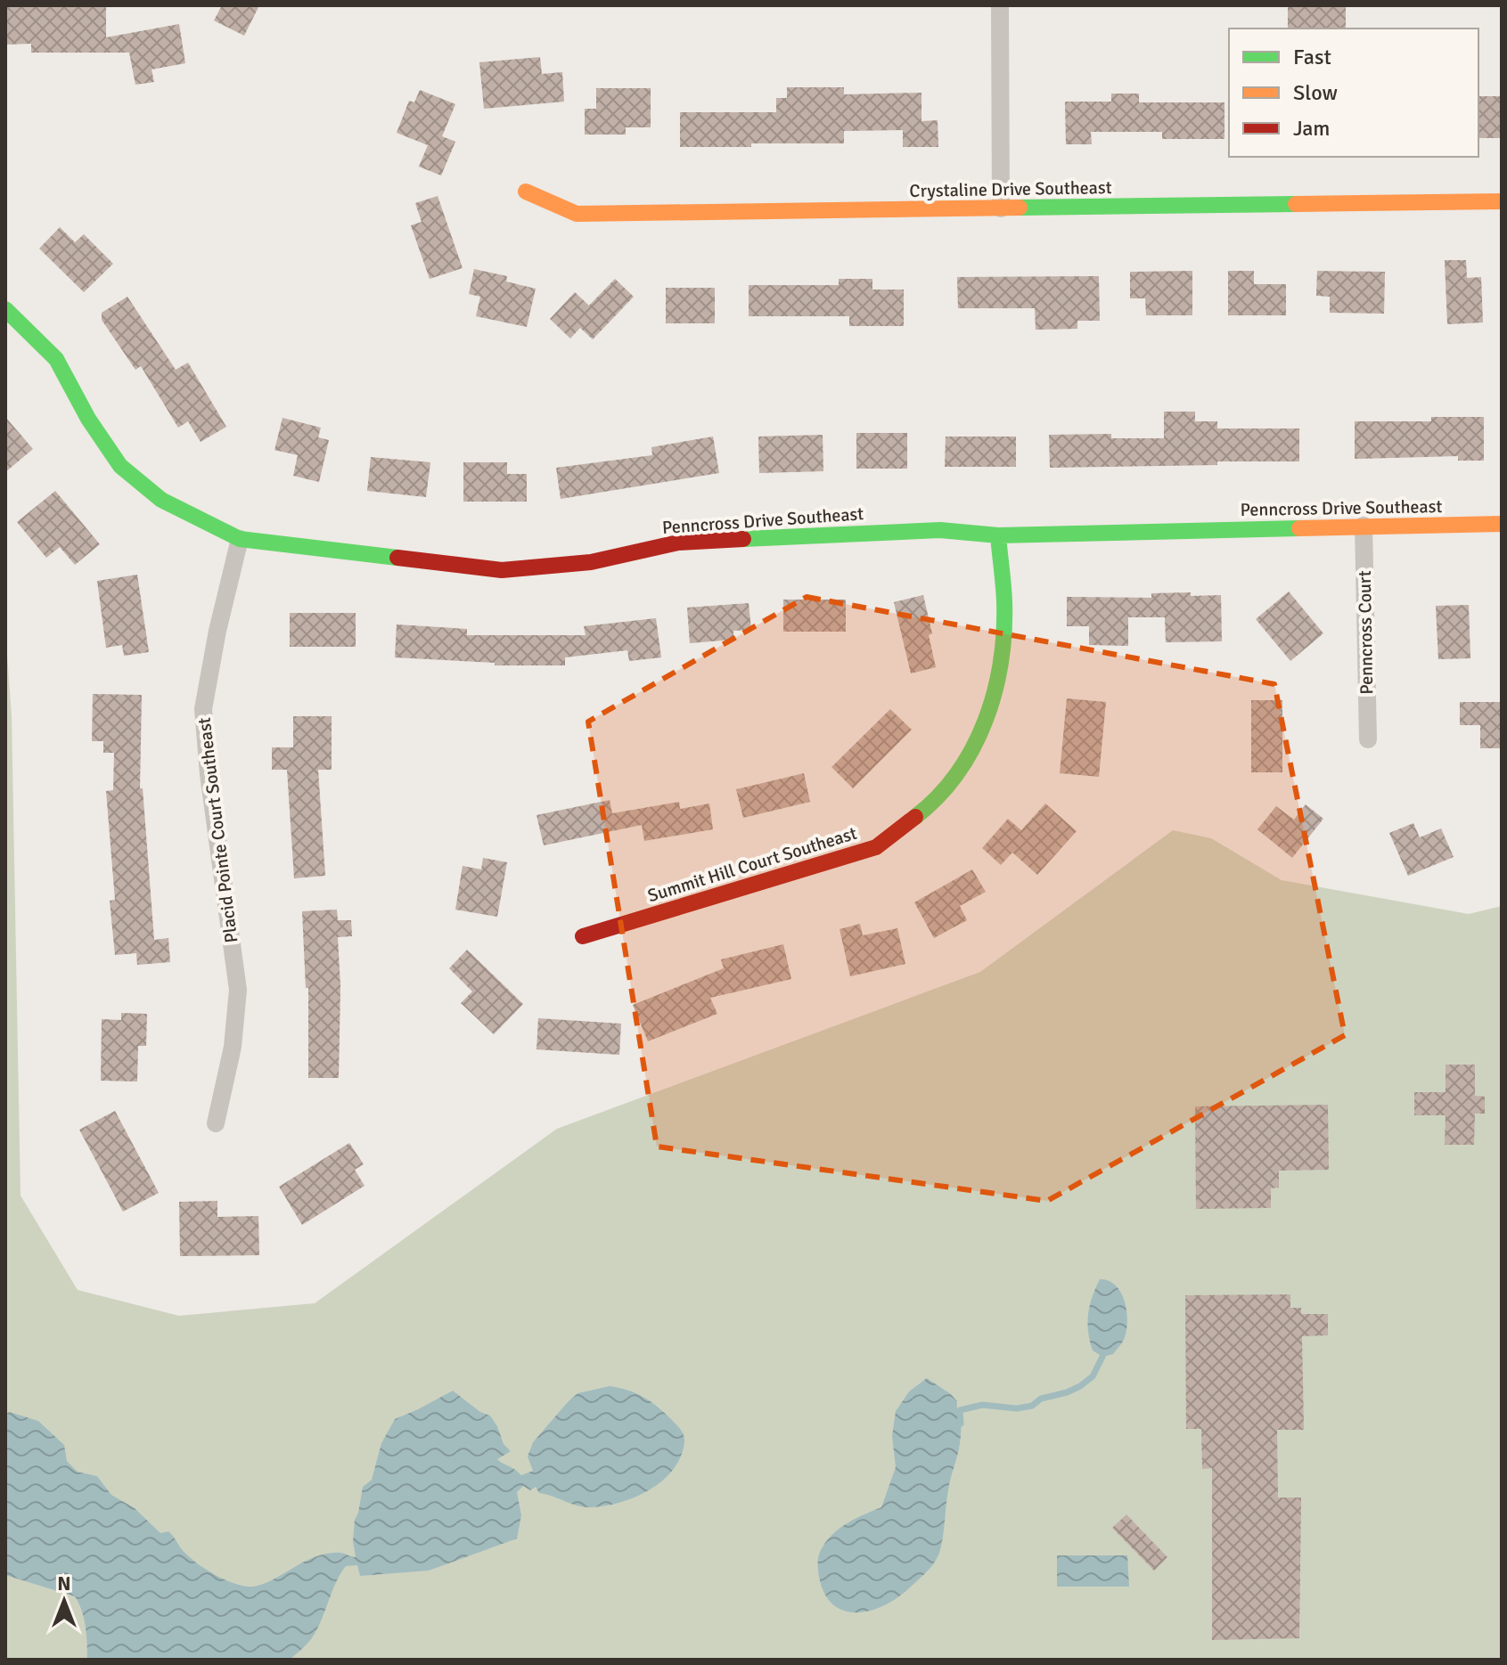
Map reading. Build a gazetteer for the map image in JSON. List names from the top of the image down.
{
  "streets": {
    "street": [
      "Crystaline Drive Southeast",
      "Penncross Drive Southeast",
      "Penncross Court",
      "Placid Pointe Court Southeast",
      "Summit Hill Court Southeast"
    ]
  },
  "crossings": [
    ["Penncross Drive Southeast", "Penncross Court"],
    ["Penncross Drive Southeast", "Placid Pointe Court Southeast"],
    ["Penncross Drive Southeast", "Summit Hill Court Southeast"]
  ],
  "legend": ["Fast", "Slow", "Jam"],
  "north": "top"
}
